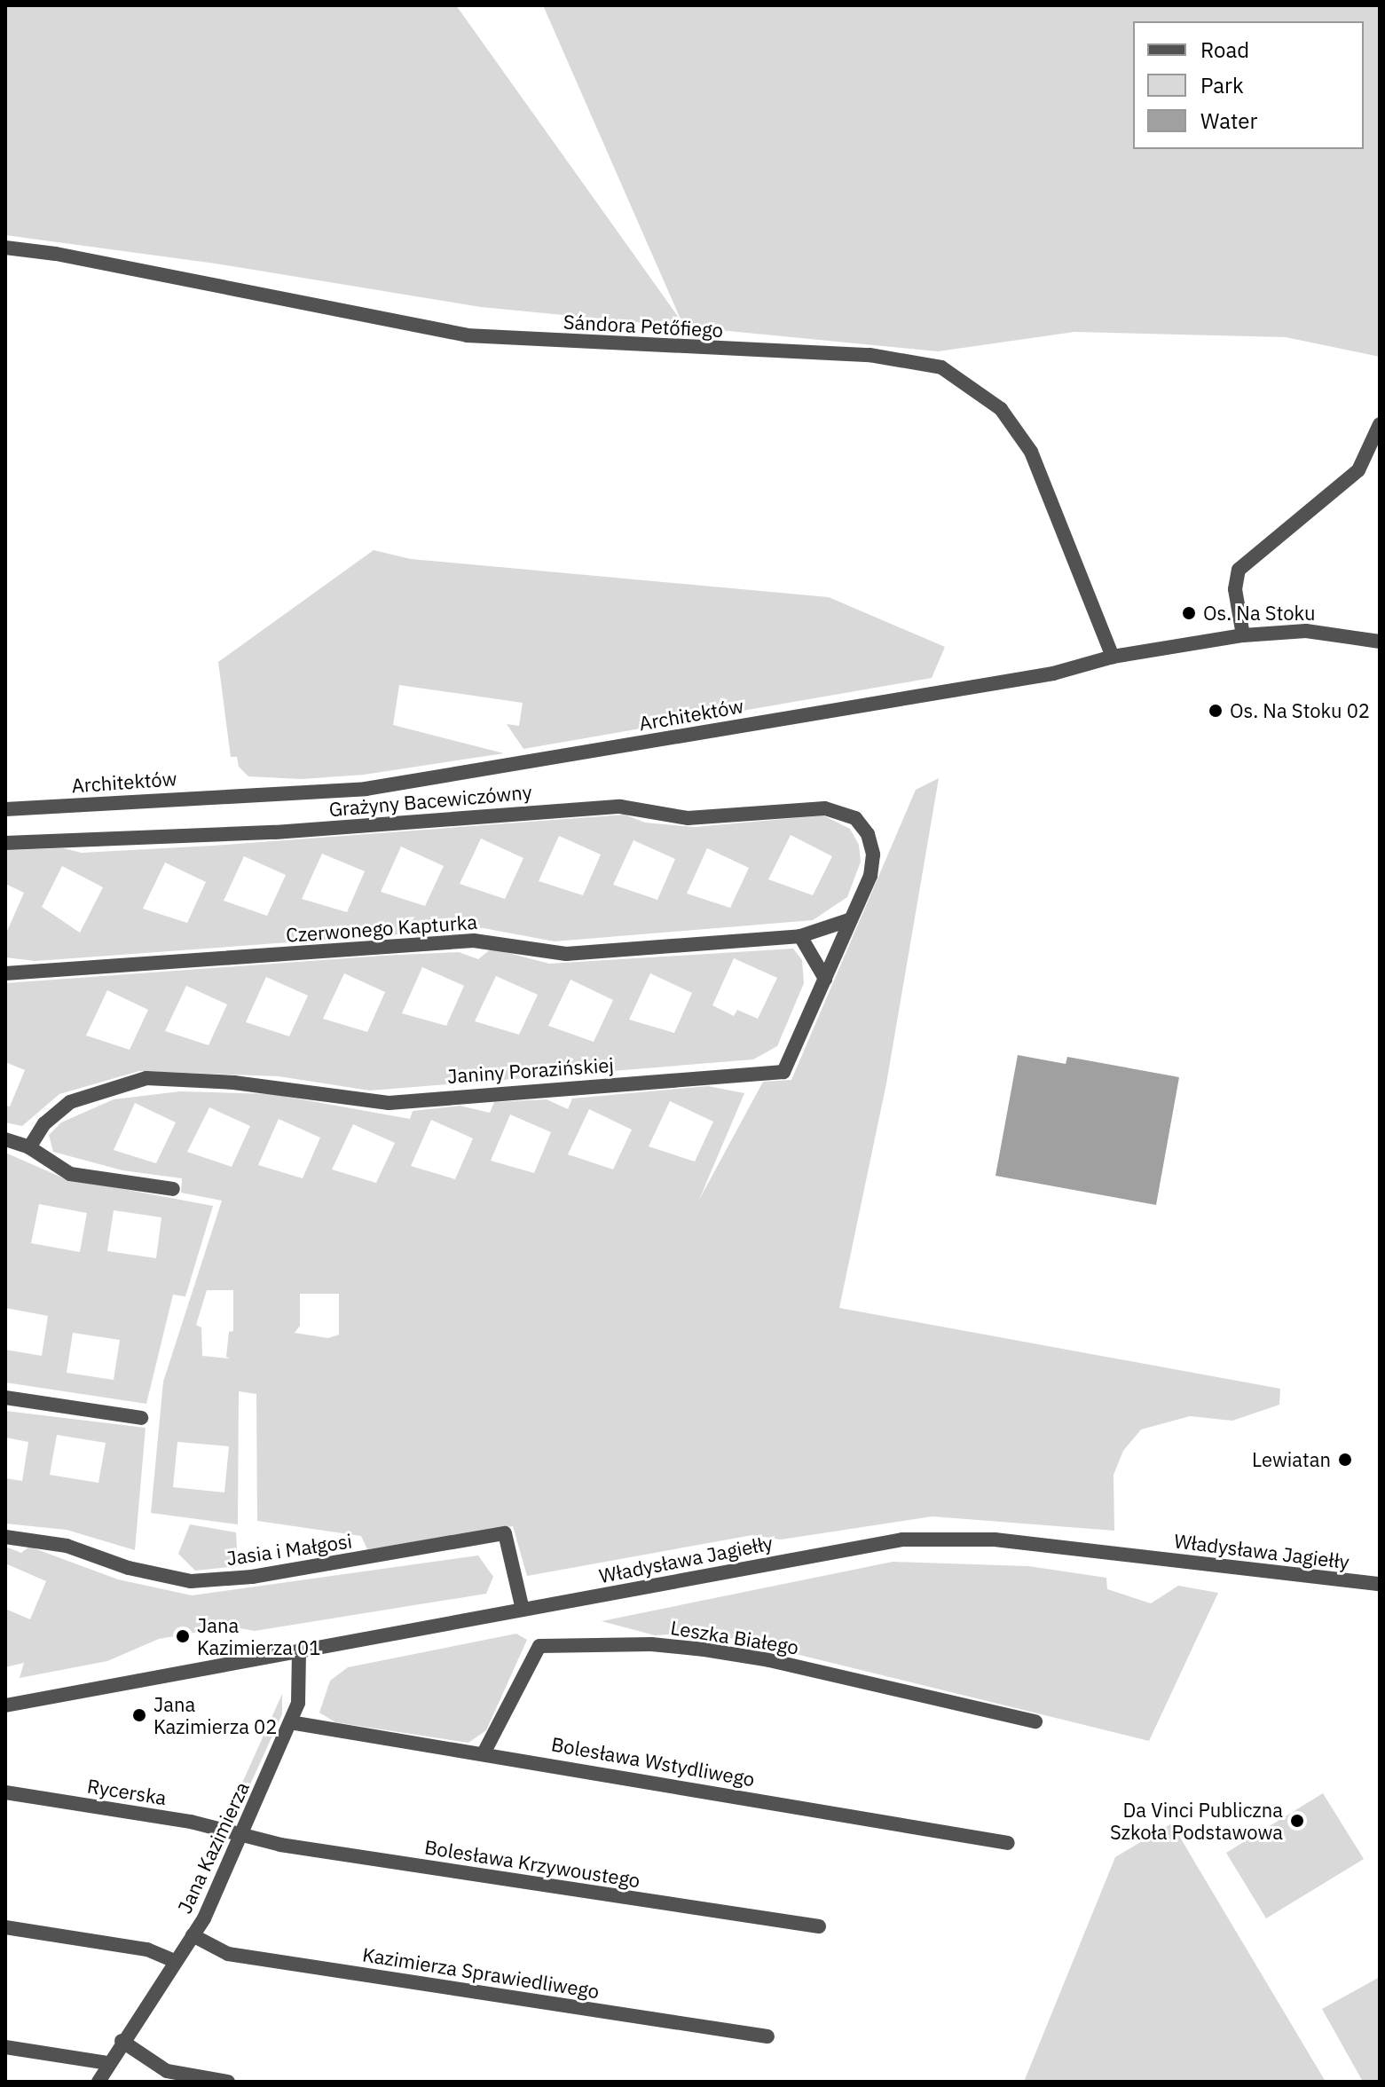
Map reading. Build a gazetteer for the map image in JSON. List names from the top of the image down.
{
  "streets": {
    "street": [
      "Sándora Petőfiego",
      "Architektów",
      "Grażyny Bacewiczówny",
      "Czerwonego Kapturka",
      "Janiny Porazińskiej",
      "Jasia i Małgosi",
      "Władysława Jagiełły",
      "Leszka Białego",
      "Bolesława Wstydliwego",
      "Rycerska",
      "Jana Kazimierza",
      "Bolesława Krzywoustego",
      "Kazimierza Sprawiedliwego"
    ]
  },
  "crossings": [
    ["Sándora Petőfiego", "Architektów"],
    ["Grażyny Bacewiczówny", "Janiny Porazińskiej"],
    ["Czerwonego Kapturka", "Janiny Porazińskiej"],
    ["Jasia i Małgosi", "Władysława Jagiełły"],
    ["Władysława Jagiełły", "Jana Kazimierza"],
    ["Leszka Białego", "Bolesława Wstydliwego"],
    ["Bolesława Wstydliwego", "Jana Kazimierza"],
    ["Rycerska", "Jana Kazimierza"],
    ["Rycerska", "Bolesława Krzywoustego"],
    ["Jana Kazimierza", "Bolesława Krzywoustego"],
    ["Jana Kazimierza", "Kazimierza Sprawiedliwego"]
  ],
  "places": [
    "Os. Na Stoku",
    "Os. Na Stoku 02",
    "Lewiatan",
    "Jana Kazimierza 01",
    "Jana Kazimierza 02",
    "Da Vinci Publiczna Szkoła Podstawowa"
  ],
  "legend": ["Road", "Park", "Water"]
}
